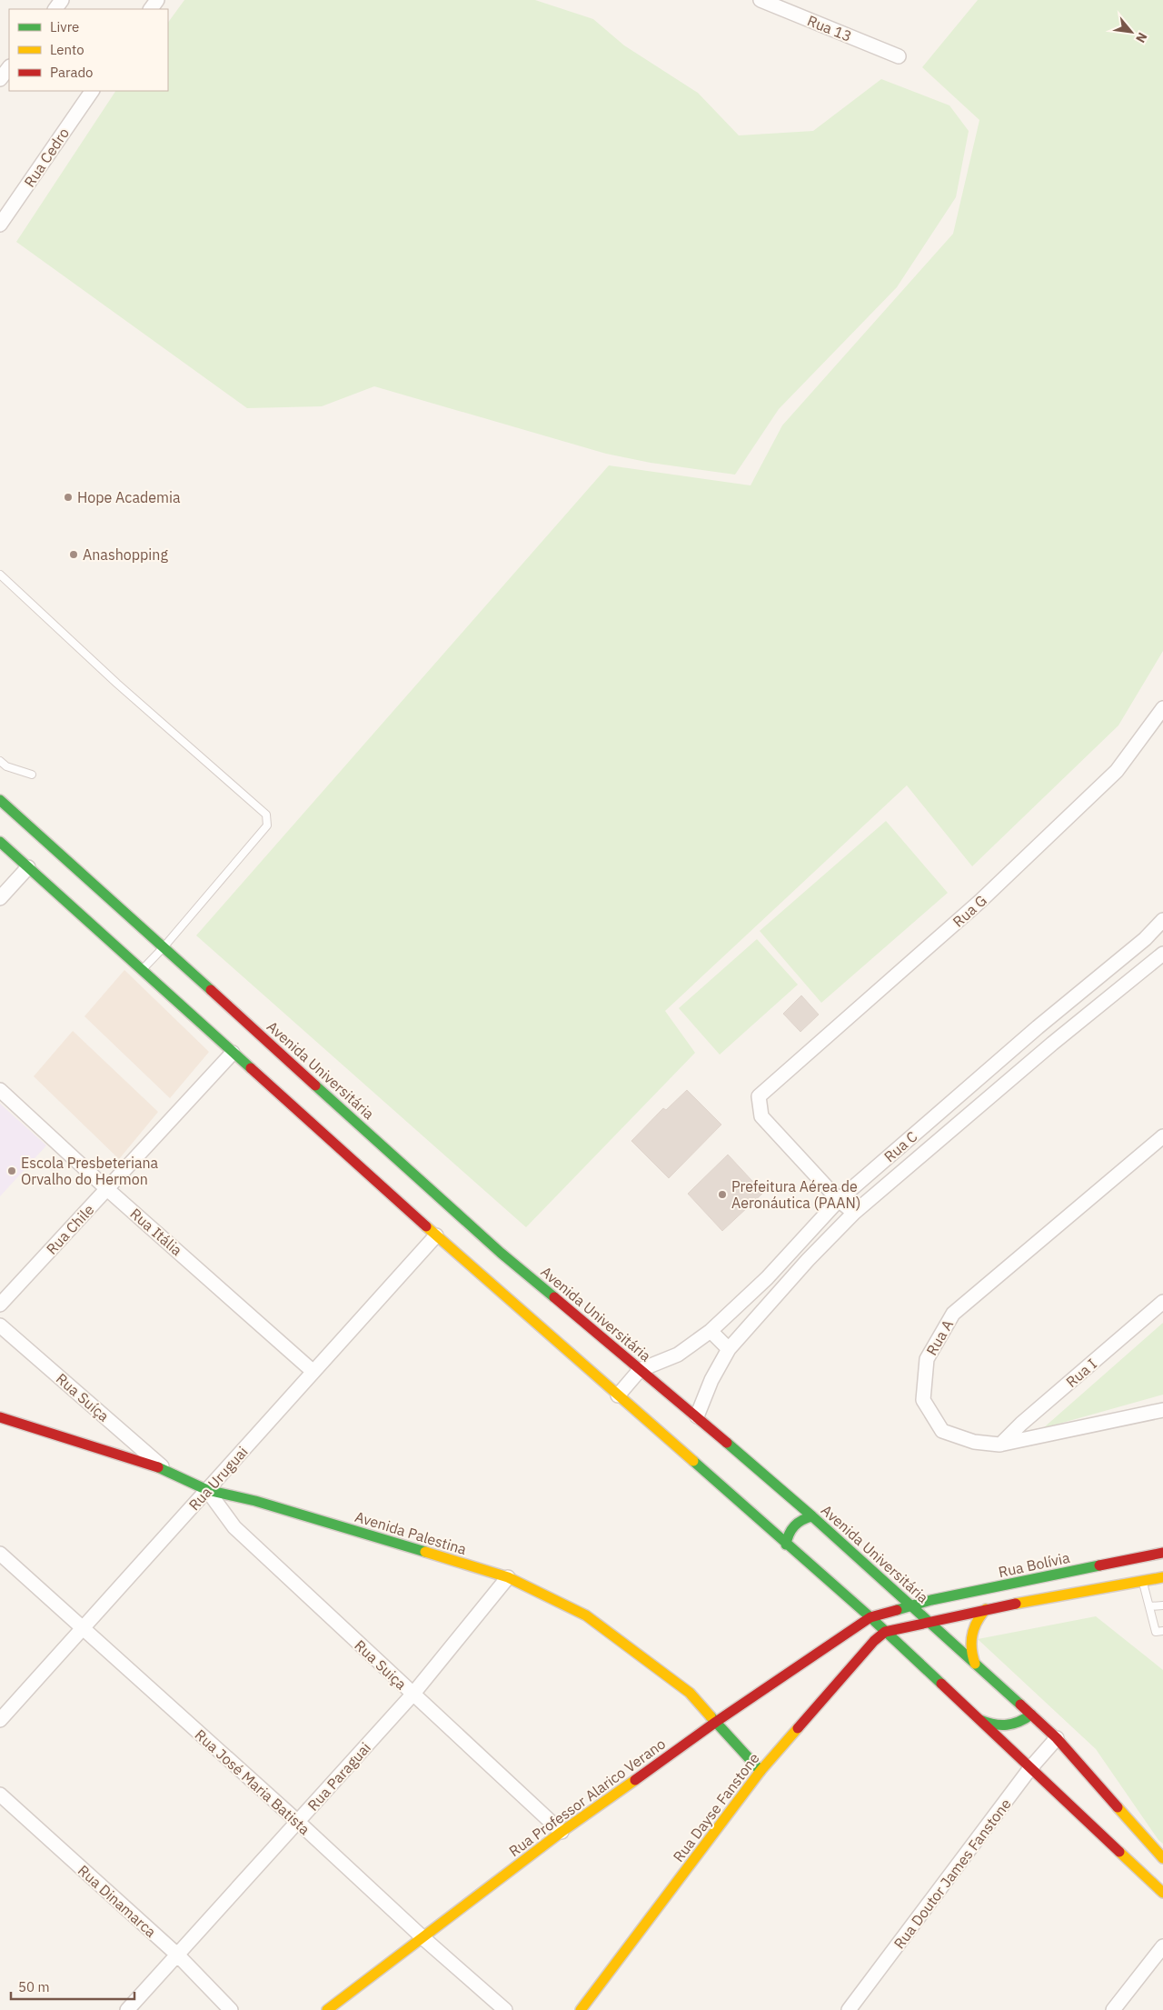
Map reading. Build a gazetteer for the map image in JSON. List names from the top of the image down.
{
  "streets": {
    "main road": [
      "Avenida Universitária",
      "Avenida Palestina",
      "Rua Bolívia",
      "Rua Professor Alarico Verano",
      "Rua Dayse Fanstone"
    ],
    "street": [
      "Rua 13",
      "Rua Cedro",
      "Rua G",
      "Rua C",
      "Rua Chile",
      "Rua Itália",
      "Rua A",
      "Rua I",
      "Rua Suíça",
      "Rua Uruguai",
      "Rua Suiça",
      "Rua Paraguai",
      "Rua José Maria Batista",
      "Rua Doutor James Fanstone",
      "Rua Dinamarca"
    ]
  },
  "crossings": [
    ["Rua G", "Rua C"],
    ["Avenida Universitária", "Rua C"],
    ["Avenida Universitária", "Rua Bolívia"],
    ["Avenida Universitária", "Rua Doutor James Fanstone"],
    ["Rua Chile", "Rua Itália"],
    ["Rua Itália", "Rua Uruguai"],
    ["Rua A", "Rua I"],
    ["Rua Suíça", "Avenida Palestina"],
    ["Rua Uruguai", "Avenida Palestina"],
    ["Rua Uruguai", "Rua Suiça"],
    ["Rua Uruguai", "Rua José Maria Batista"],
    ["Avenida Palestina", "Rua Suiça"],
    ["Avenida Palestina", "Rua Paraguai"],
    ["Avenida Palestina", "Rua Professor Alarico Verano"],
    ["Avenida Palestina", "Rua Dayse Fanstone"],
    ["Rua Bolívia", "Rua Professor Alarico Verano"],
    ["Rua Suiça", "Rua Paraguai"],
    ["Rua Suiça", "Rua Professor Alarico Verano"],
    ["Rua Paraguai", "Rua José Maria Batista"],
    ["Rua Paraguai", "Rua Dinamarca"],
    ["Rua José Maria Batista", "Rua Professor Alarico Verano"]
  ],
  "places": [
    "Hope Academia",
    "Anashopping",
    "Escola Presbeteriana Orvalho do Hermon",
    "Prefeitura Aérea de Aeronáutica (PAAN)"
  ],
  "legend": ["Livre", "Lento", "Parado"],
  "scale_bar": "50 m",
  "north": "bottom right"
}
